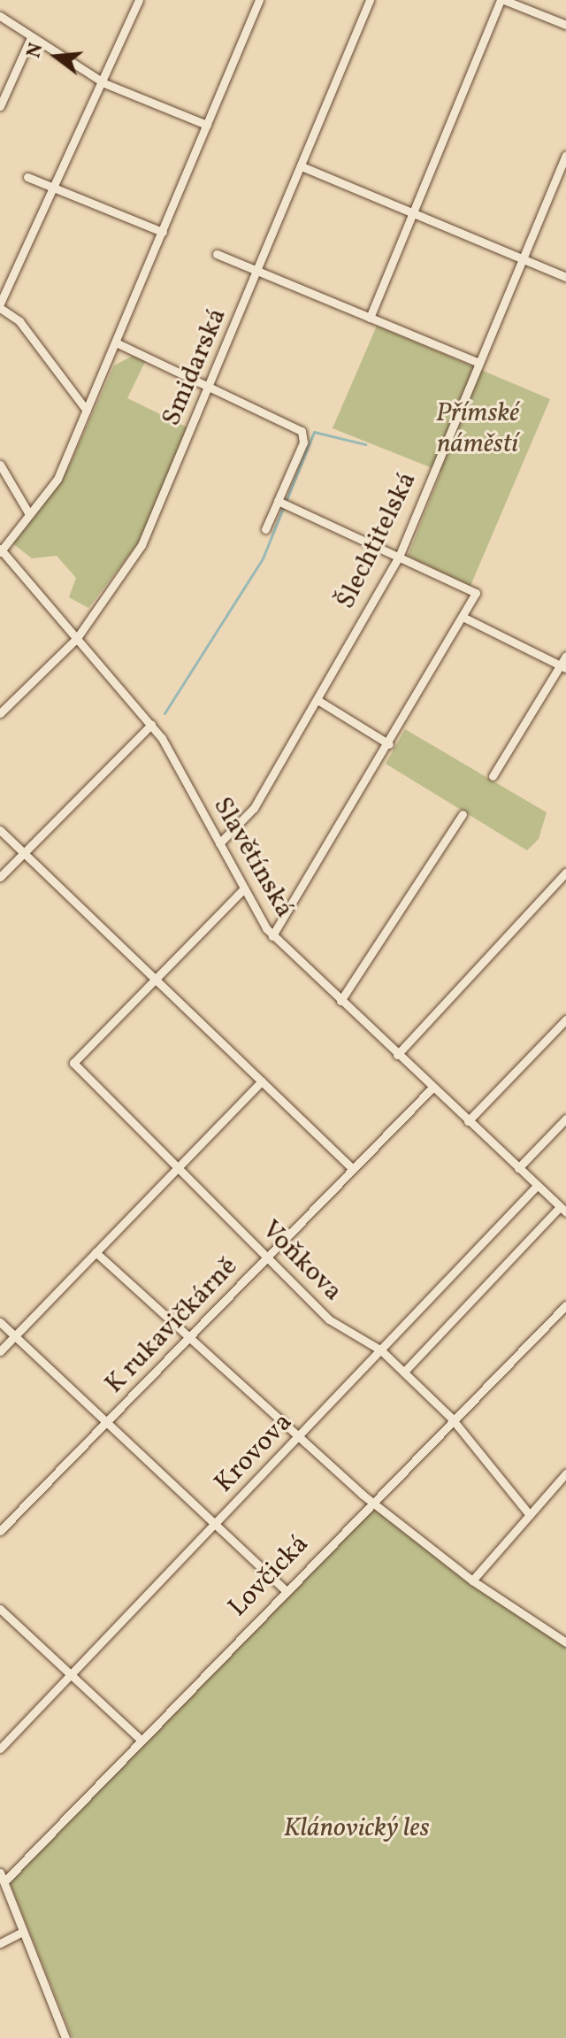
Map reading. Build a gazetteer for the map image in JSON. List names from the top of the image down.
{
  "streets": {
    "street": [
      "Smidarská",
      "Šlechtitelská",
      "Slavětínská",
      "Voňkova",
      "K rukavičkárně",
      "Krovova",
      "Lovčická"
    ]
  },
  "crossings": [
    ["Smidarská", "Slavětínská"],
    ["Šlechtitelská", "Slavětínská"],
    ["Slavětínská", "K rukavičkárně"],
    ["Slavětínská", "Krovova"],
    ["Voňkova", "K rukavičkárně"],
    ["Voňkova", "Krovova"],
    ["Voňkova", "Lovčická"]
  ],
  "parks": ["Přímské náměstí", "Klánovický les"],
  "north": "left"
}
